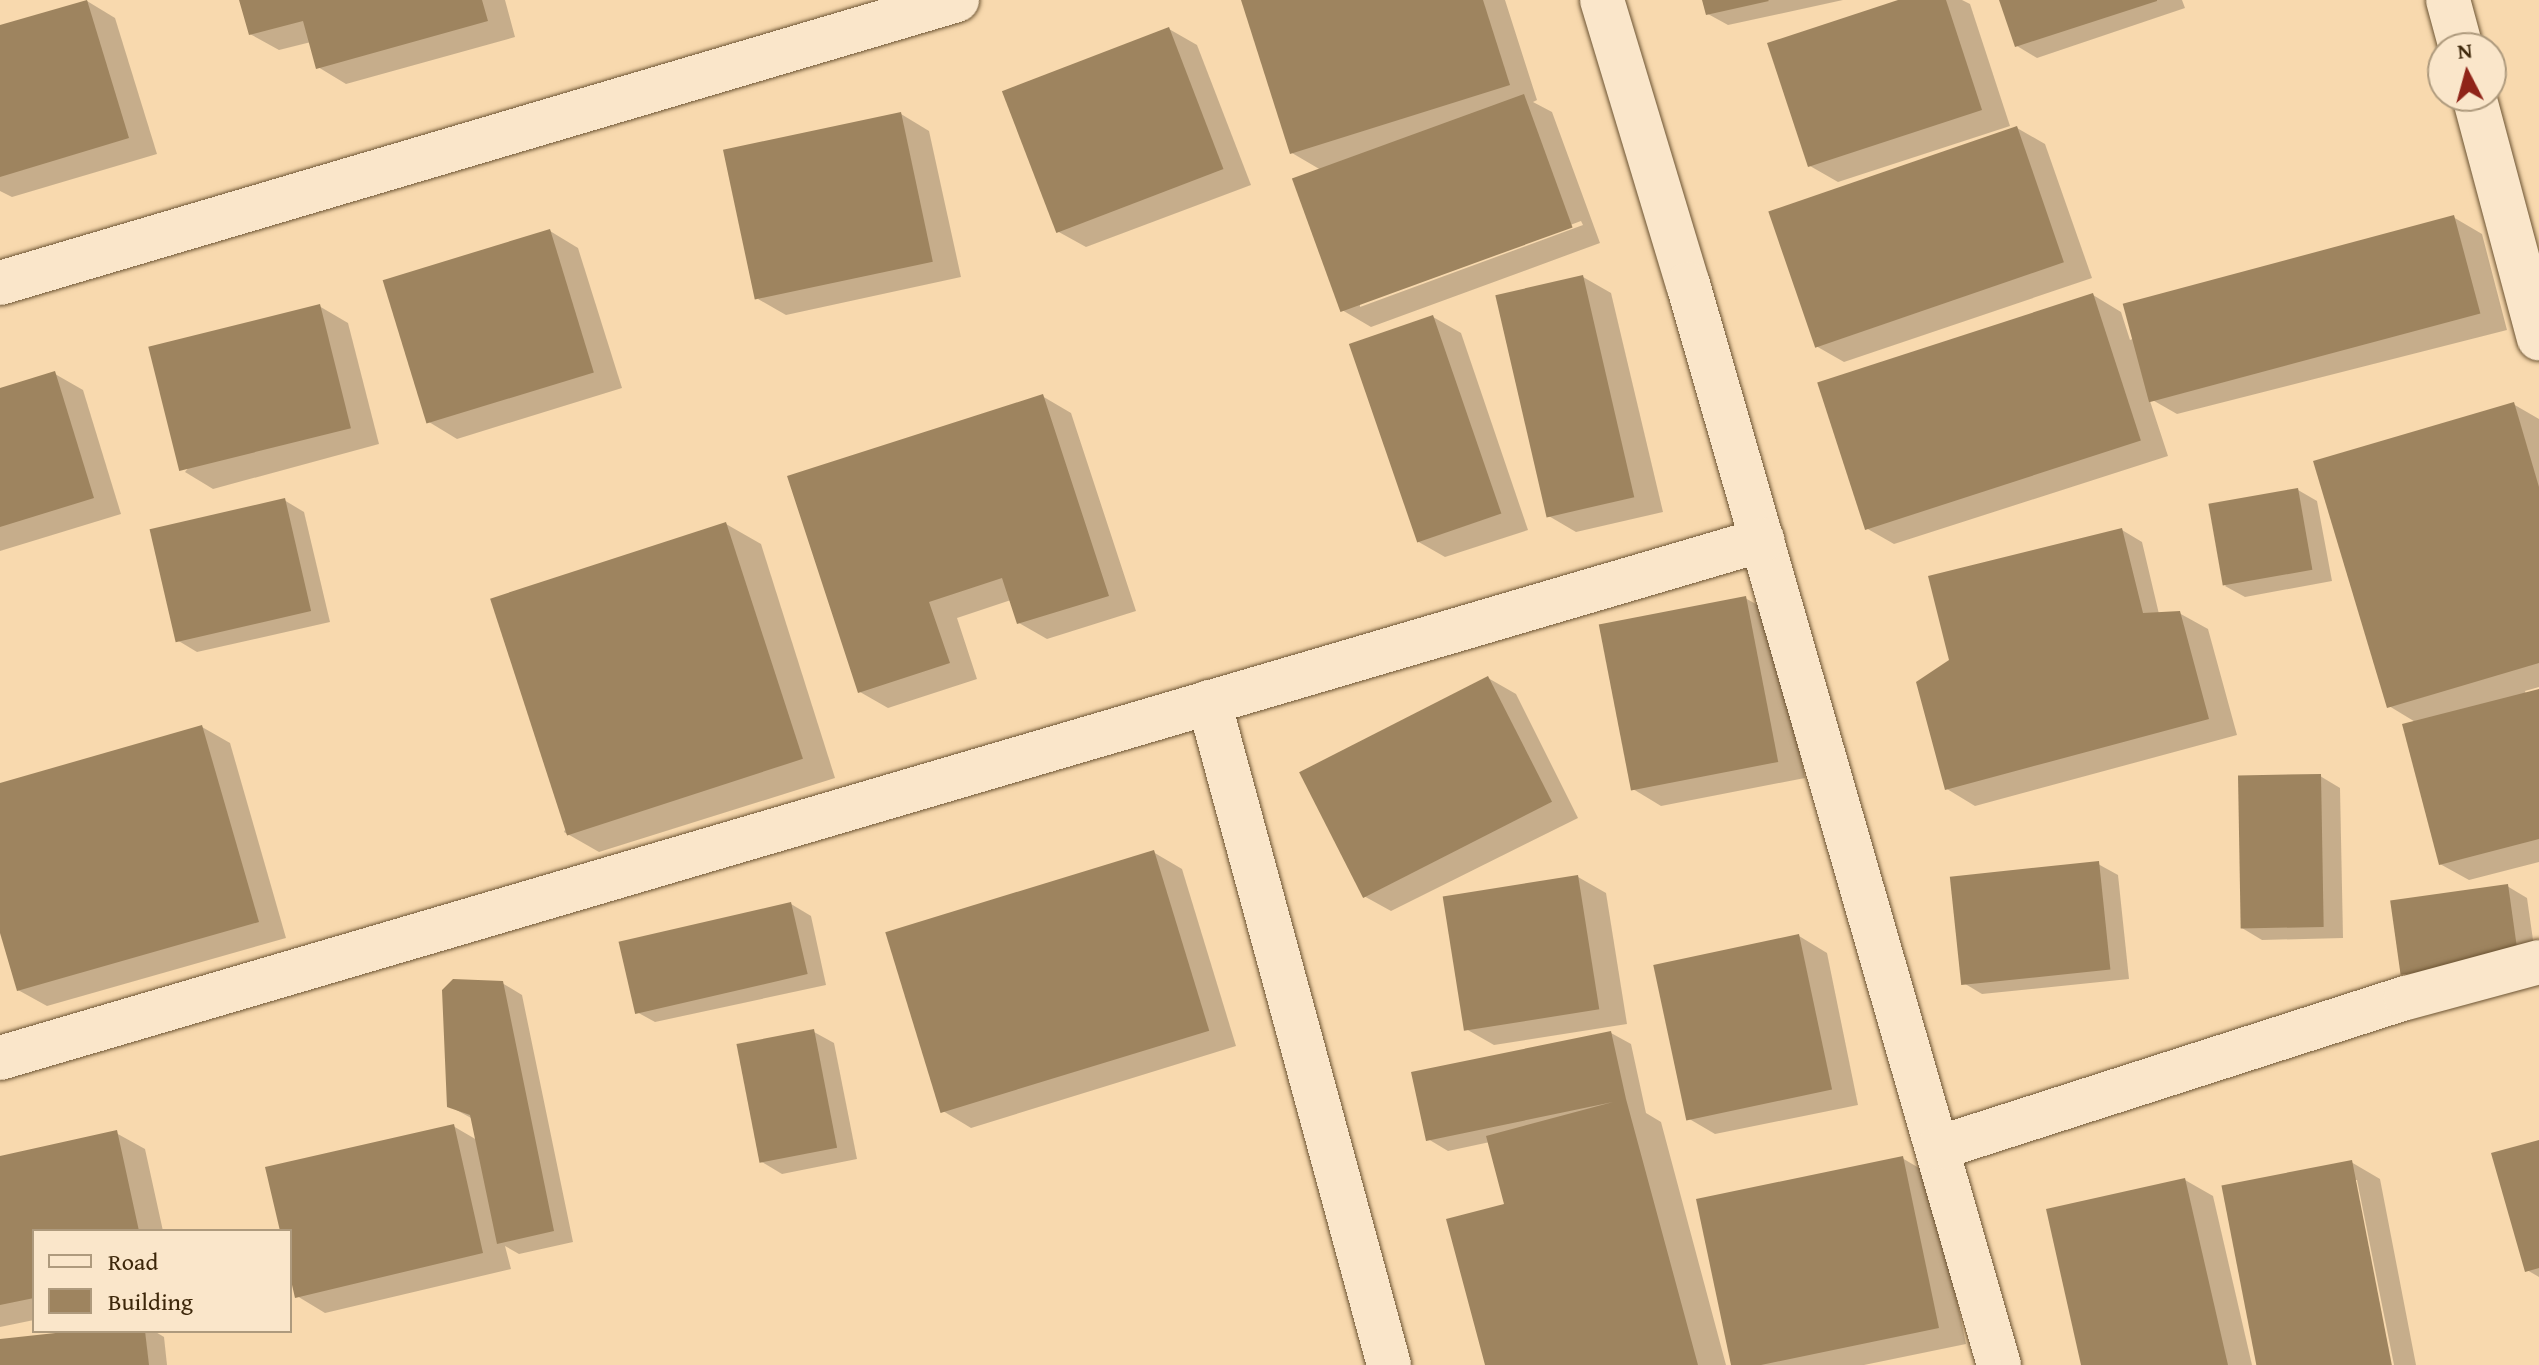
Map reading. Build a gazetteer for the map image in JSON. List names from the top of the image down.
{
  "legend": ["Road", "Building"],
  "north": "top"
}
